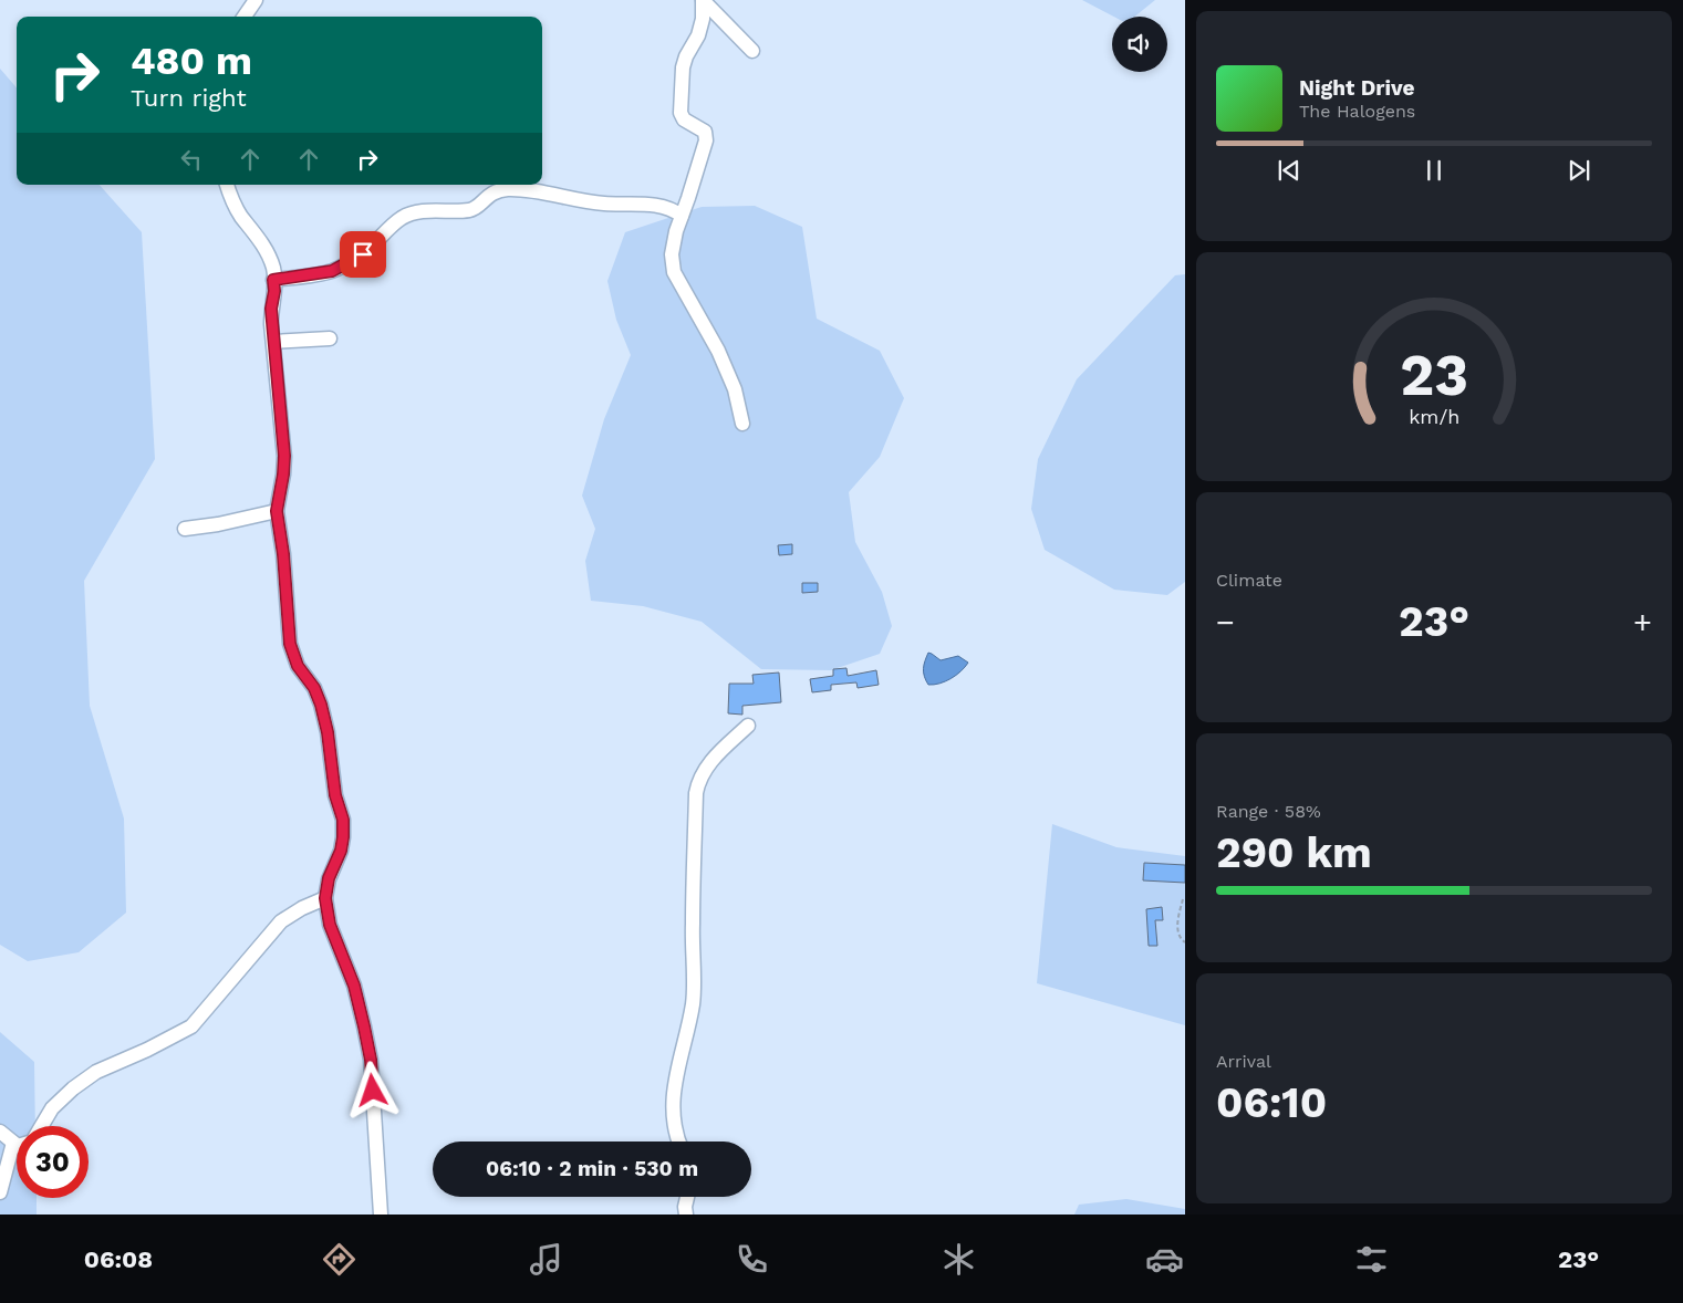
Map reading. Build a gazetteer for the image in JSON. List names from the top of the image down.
{
  "page": {
    "turn": ["480 m", "Turn right"],
    "song": ["Night Drive", "The Halogens"],
    "tile": [
      "Climate",
      ["Range · 58%", "290 km"],
      ["Arrival", "06:10"]
    ],
    "heat": ["−", "23°", "+"],
    "limit": "30",
    "trip": "06:10 · 2 min · 530 m",
    "tabs": ["06:08", "23°"],
    "gauge": ["23", "km/h"]
  }
}
